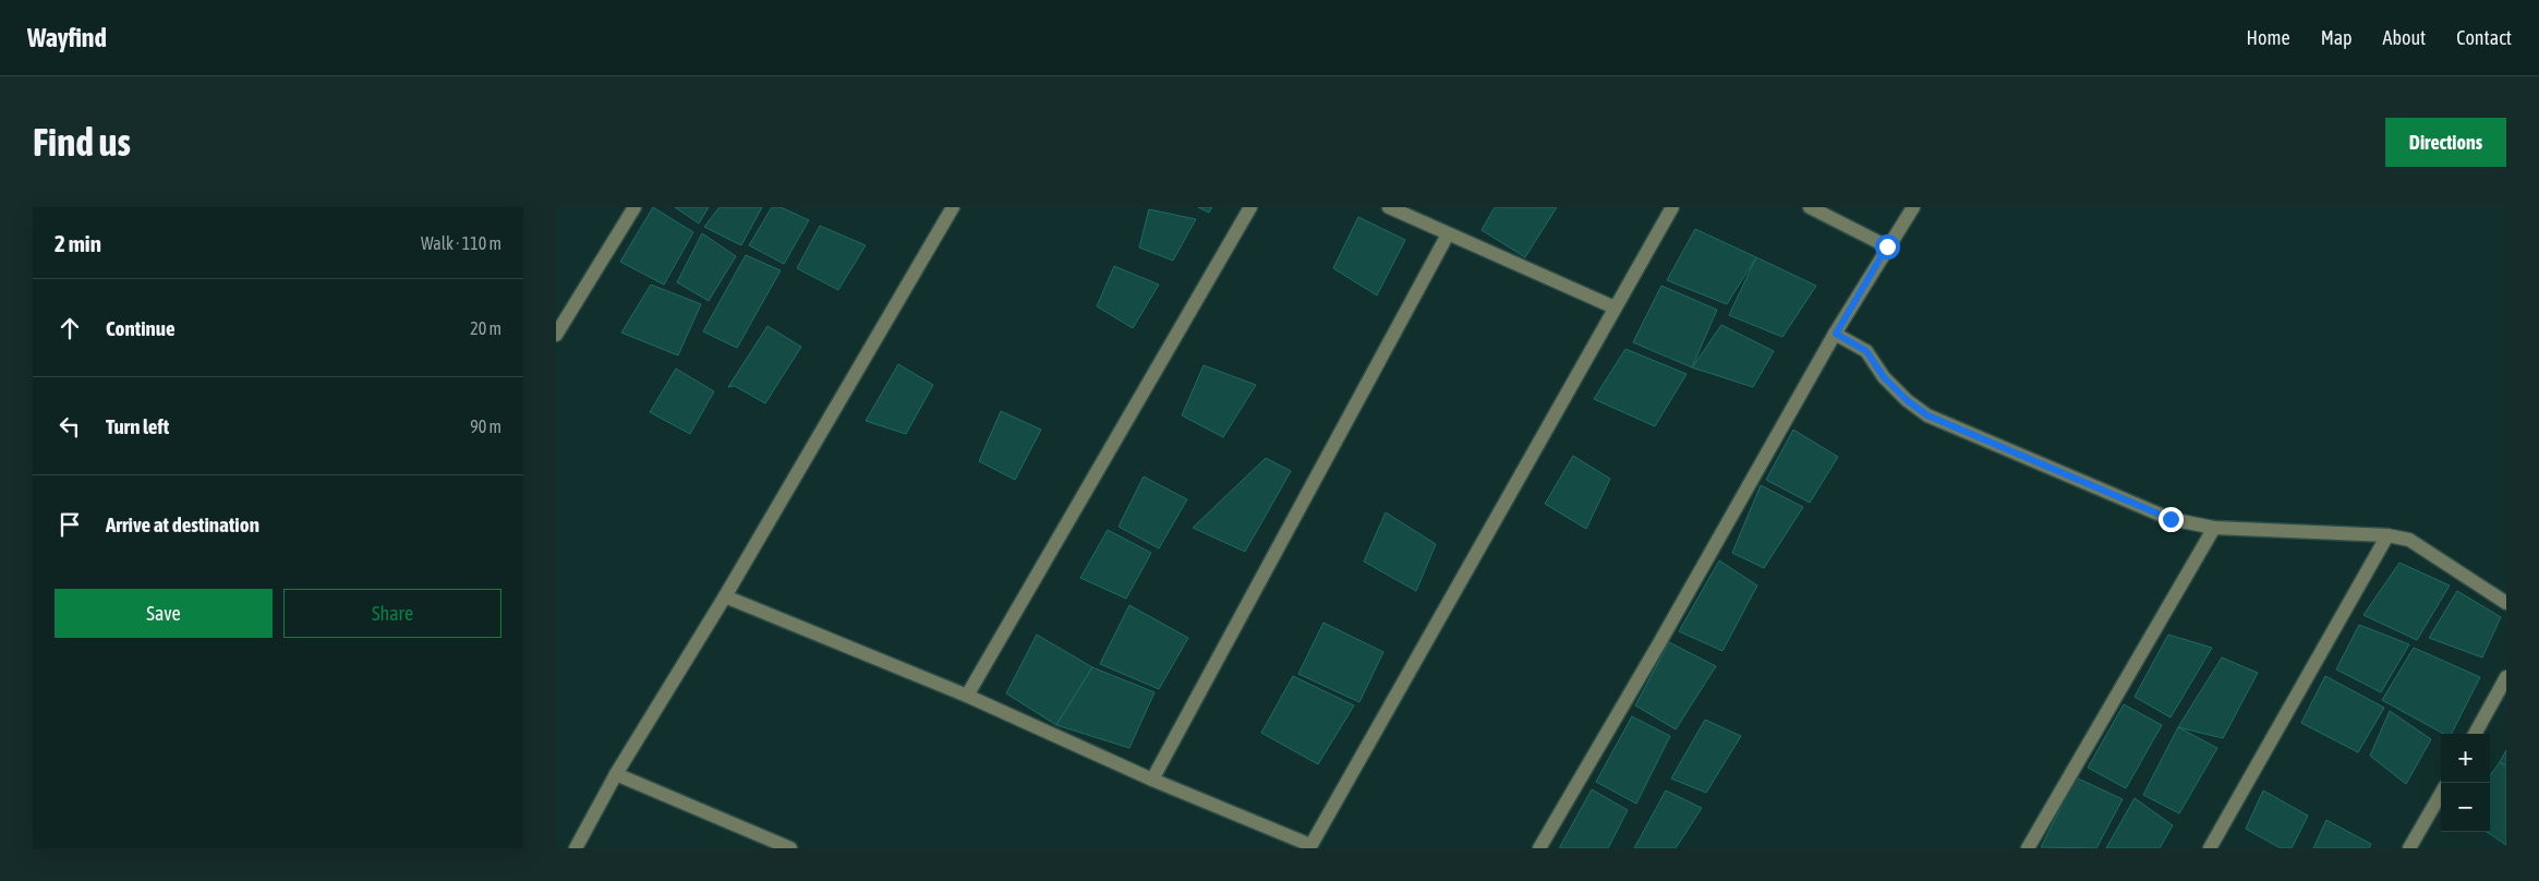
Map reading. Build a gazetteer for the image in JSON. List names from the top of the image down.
{
  "page": {
    "header": "Wayfind",
    "nav": [
      "Home",
      "Map",
      "About",
      "Contact"
    ],
    "buttons": [
      "Directions",
      ["Save", "Share"]
    ],
    "title": "Find us",
    "heading": ["2 min", "Walk · 110 m"],
    "list": [
      ["Continue", "20 m"],
      ["Turn left", "90 m"],
      "Arrive at destination"
    ],
    "map_buttons": ["+", "−"]
  }
}
